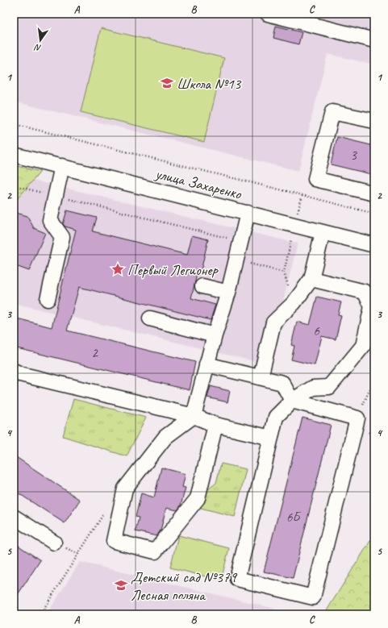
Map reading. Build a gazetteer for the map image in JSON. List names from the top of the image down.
{
  "streets": {
    "street": ["улица Захаренко"]
  },
  "places": {
    "school or university": ["Школа №13", "Детский сад №379 Лесная поляна"],
    "place": ["Первый Легионер"]
  },
  "house_numbers": [
    "3",
    "6",
    "2",
    "6Б"
  ],
  "north": "bottom",
  "grid": {
    "columns": ["A", "B", "C"],
    "rows": [
      "1",
      "2",
      "3",
      "4",
      "5"
    ]
  }
}
